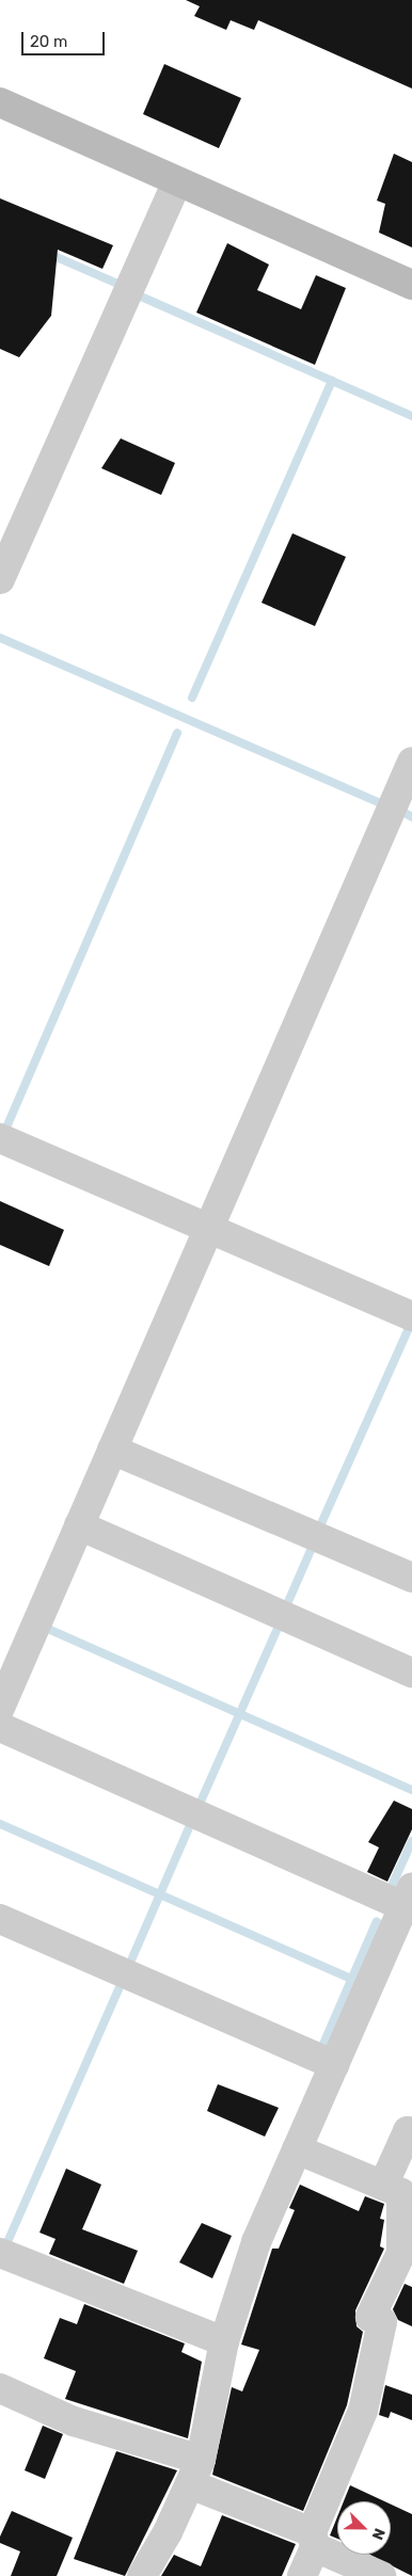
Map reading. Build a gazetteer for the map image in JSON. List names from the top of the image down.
{
  "scale_bar": "20 m",
  "north": "bottom right"
}
